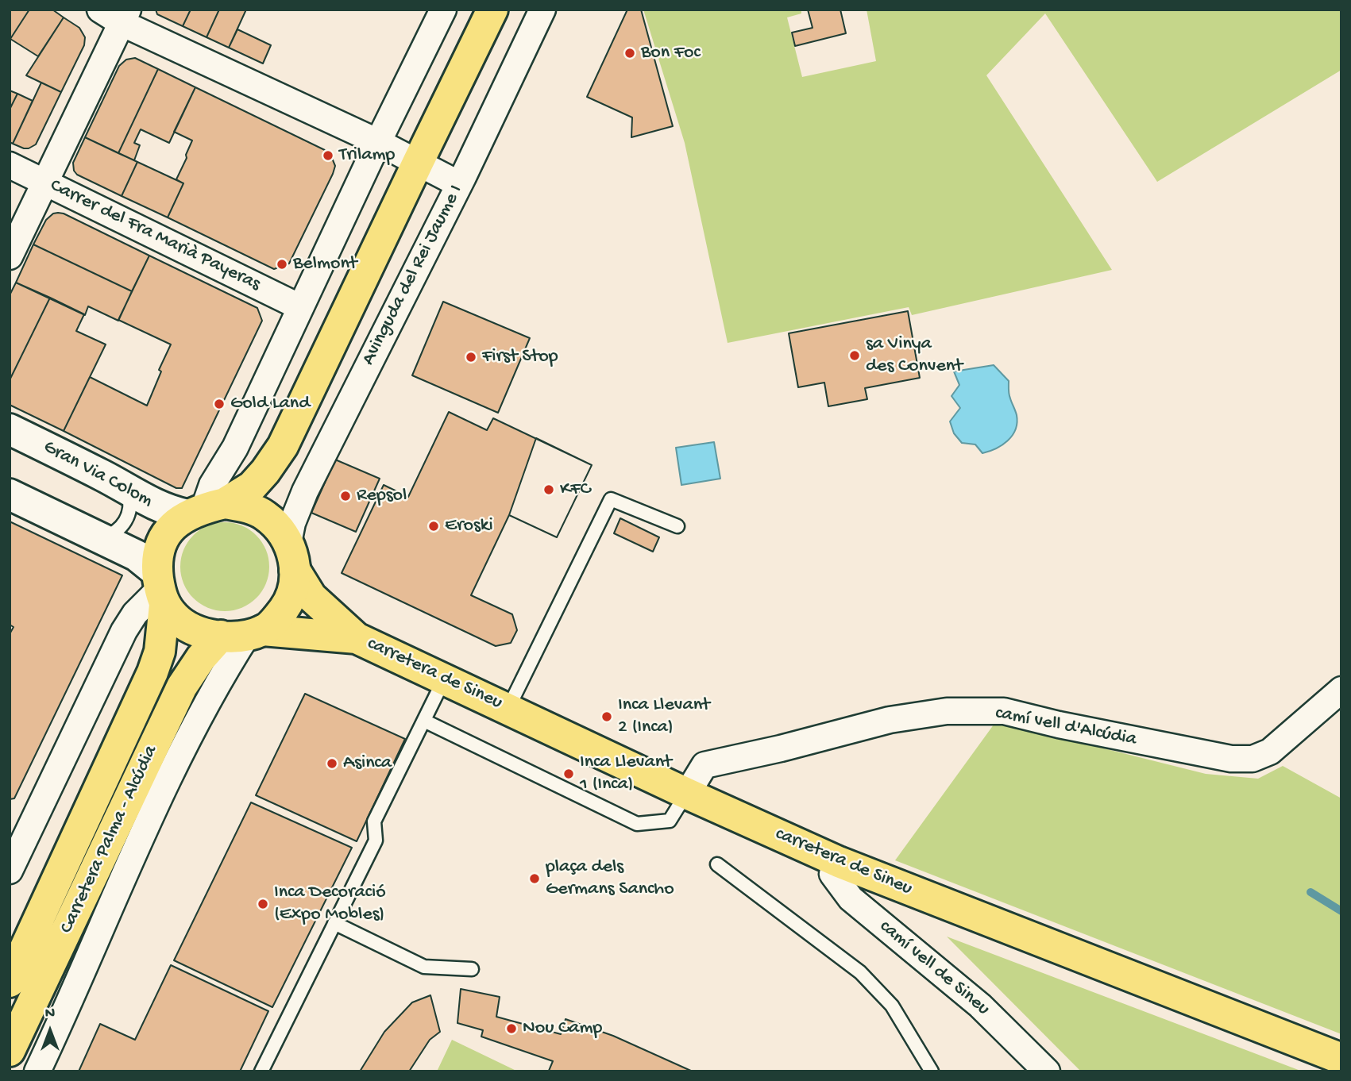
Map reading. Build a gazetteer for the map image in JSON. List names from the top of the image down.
{
  "streets": {
    "main road": ["Gran Via Colom", "carretera de Sineu", "Carretera Palma - Alcúdia"],
    "street": [
      "Carrer del Fra Marià Payeras",
      "Avinguda del Rei Jaume I",
      "camí vell d'Alcúdia",
      "camí vell de Sineu"
    ]
  },
  "crossings": [
    ["Avinguda del Rei Jaume I", "Gran Via Colom"],
    ["Avinguda del Rei Jaume I", "Carretera Palma - Alcúdia"],
    ["Gran Via Colom", "Carretera Palma - Alcúdia"],
    ["carretera de Sineu", "camí vell d'Alcúdia"],
    ["carretera de Sineu", "camí vell de Sineu"]
  ],
  "places": [
    "Bon Foc",
    "Trilamp",
    "Belmont",
    "sa Vinya des Convent",
    "First Stop",
    "Gold Land",
    "KFC",
    "Repsol",
    "Eroski",
    "Inca Llevant 2 (Inca)",
    "Asinca",
    "Inca Llevant 1 (Inca)",
    "plaça dels Germans Sancho",
    "Inca Decoració (Expo Mobles)",
    "Nou Camp"
  ],
  "north": "top"
}
